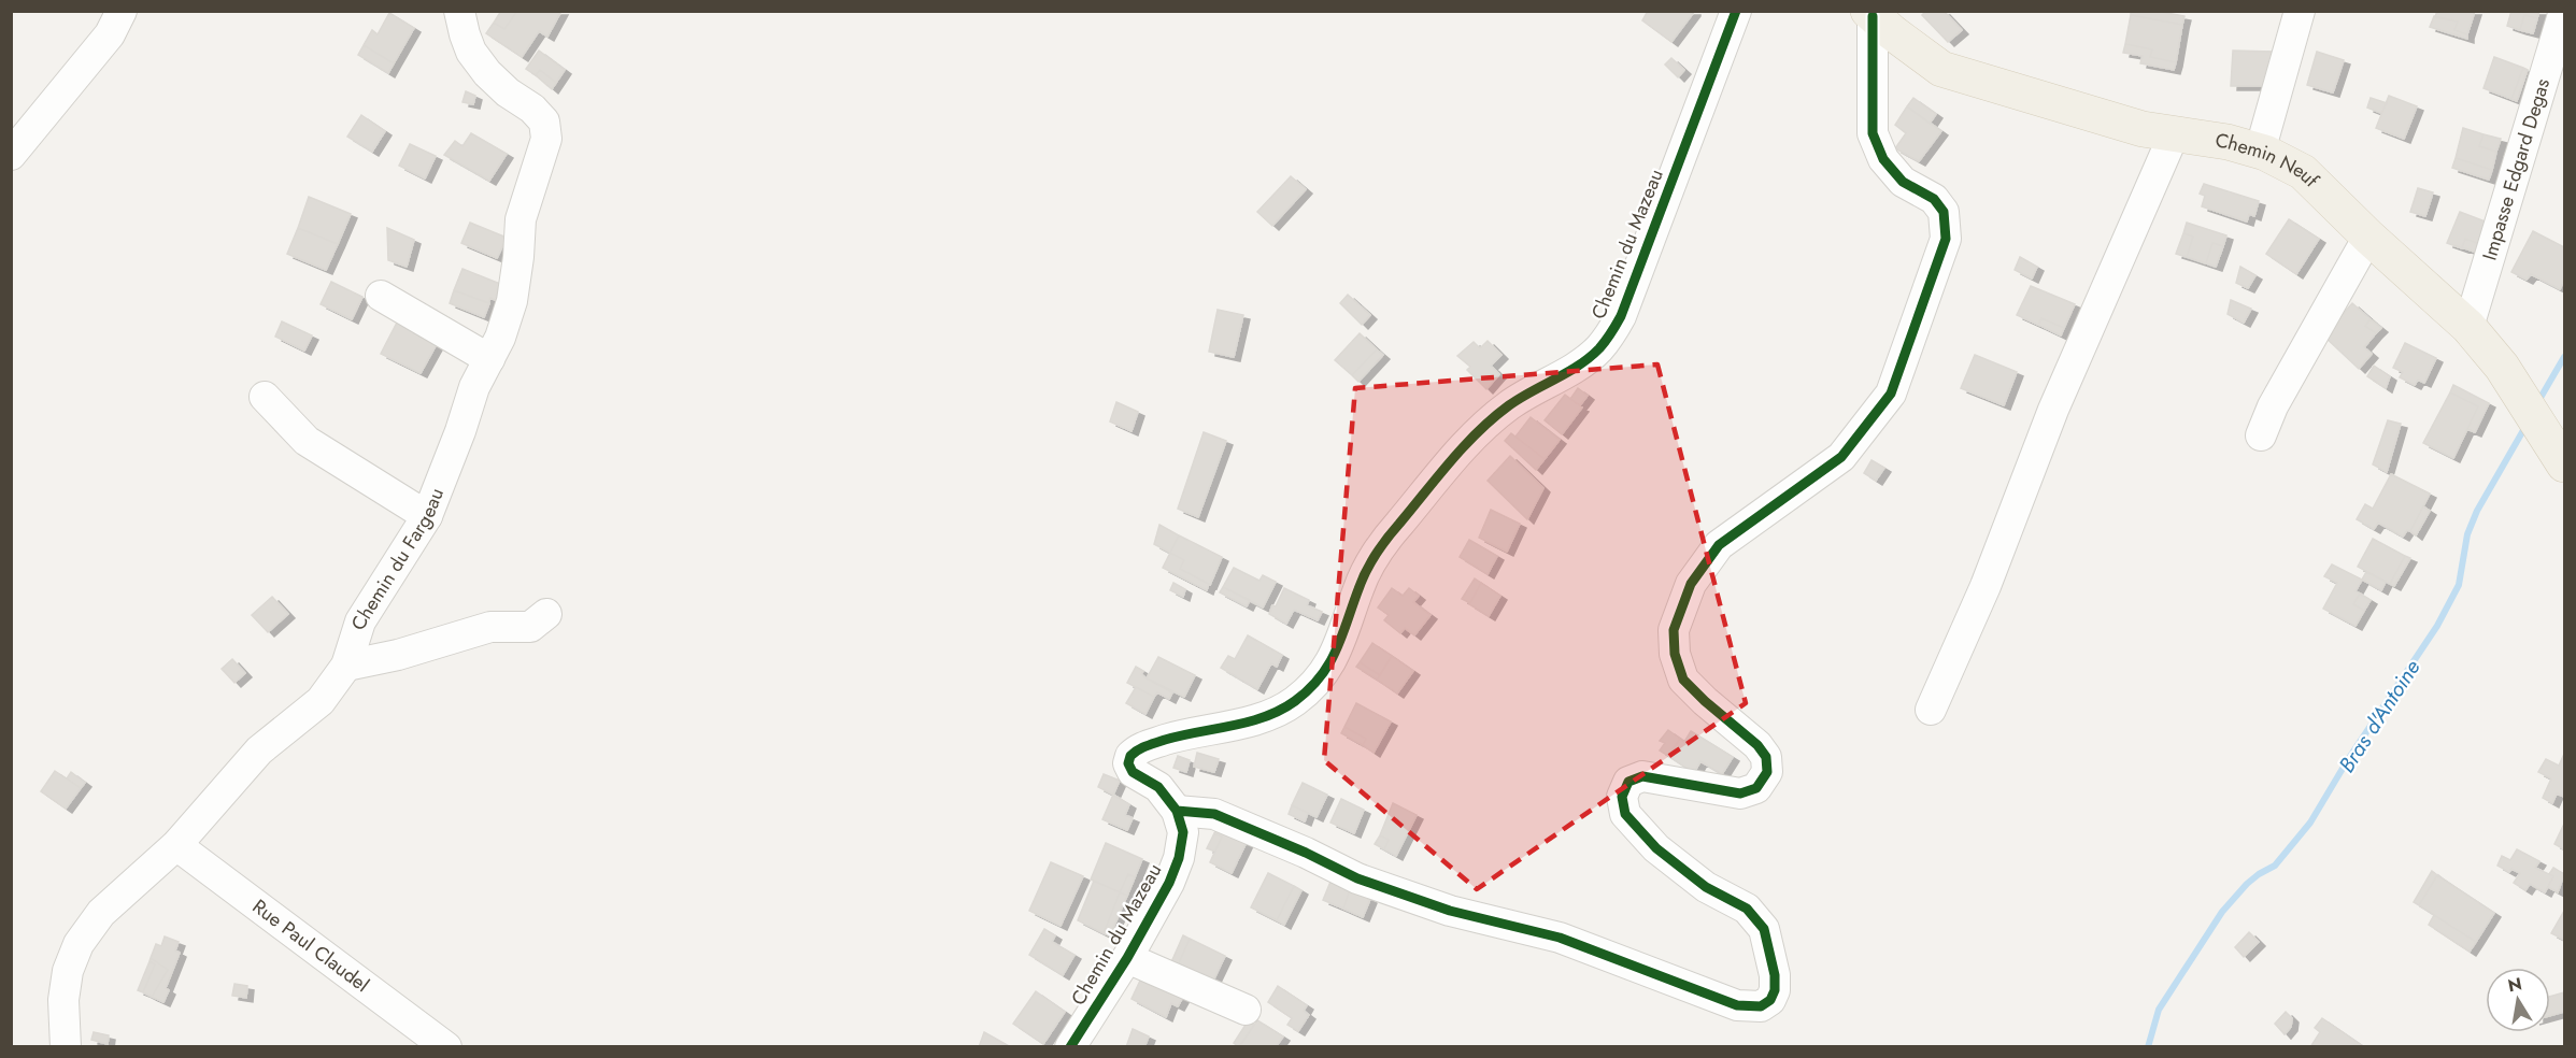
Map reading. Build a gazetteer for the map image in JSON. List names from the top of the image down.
{
  "streets": {
    "main road": ["Chemin Neuf"],
    "street": [
      "Impasse Edgard Degas",
      "Chemin du Mazeau",
      "Chemin du Fargeau",
      "Rue Paul Claudel"
    ]
  },
  "crossings": [
    ["Chemin Neuf", "Impasse Edgard Degas"],
    ["Chemin du Fargeau", "Rue Paul Claudel"]
  ],
  "water": ["Bras d'Antoine"],
  "north": "top"
}
